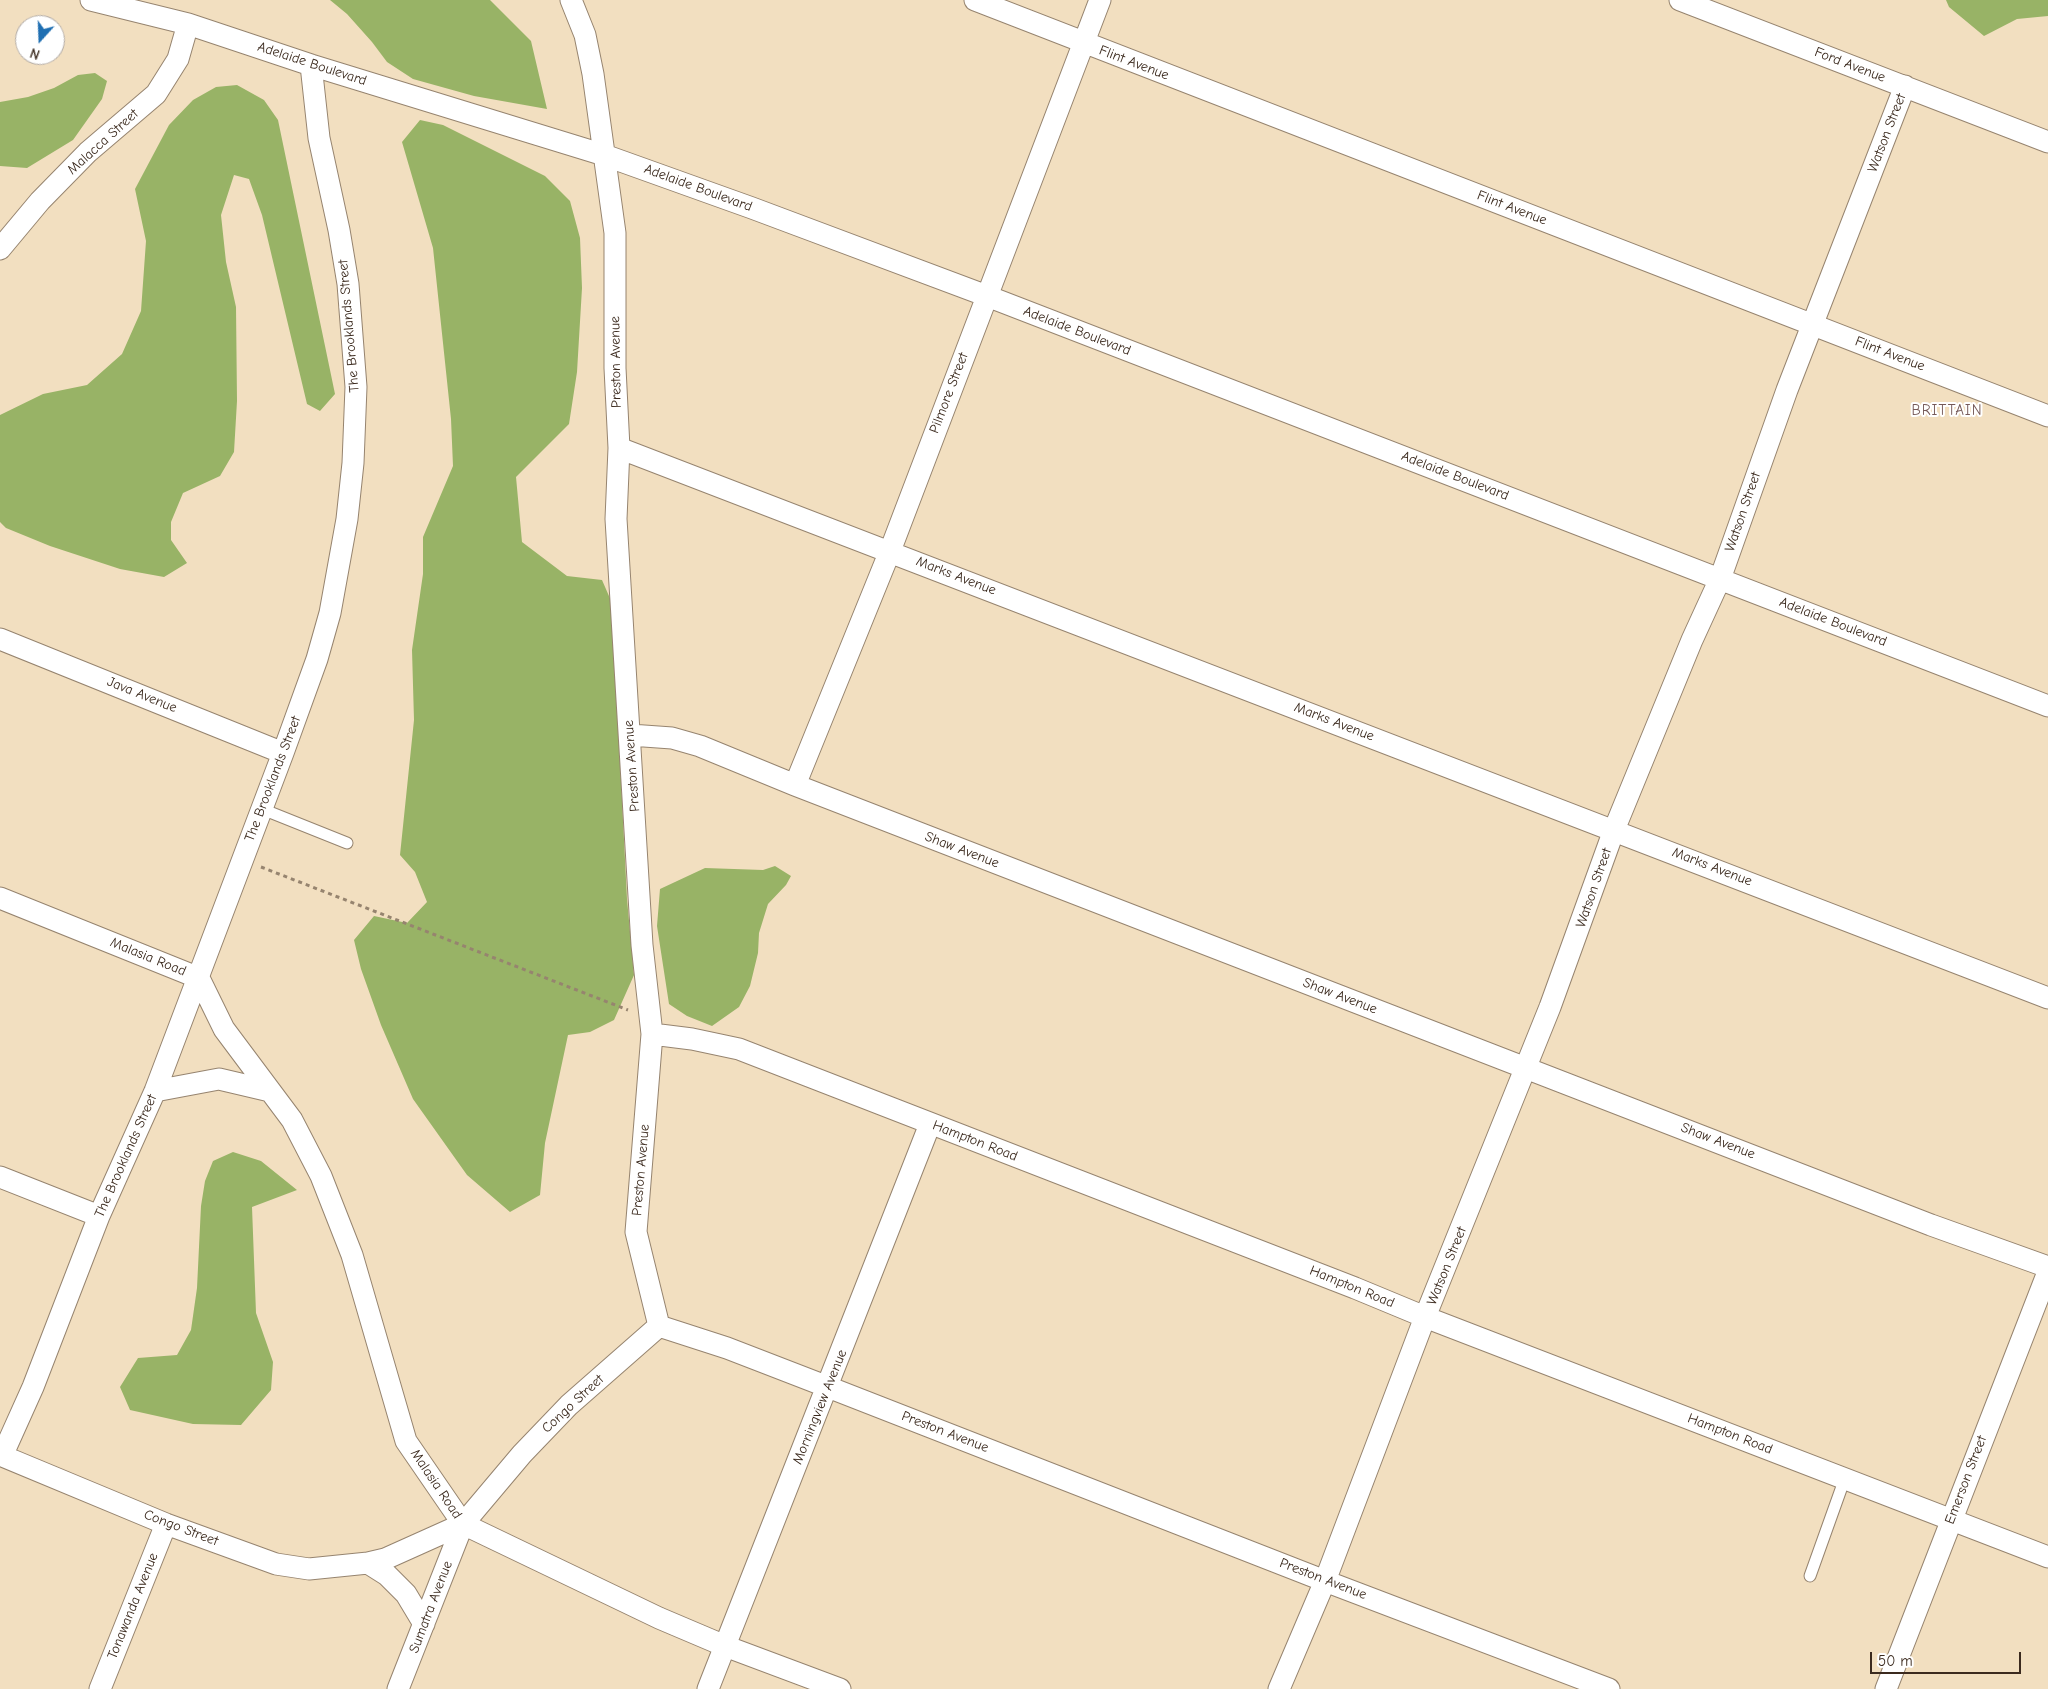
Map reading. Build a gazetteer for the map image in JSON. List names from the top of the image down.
{
  "streets": {
    "street": [
      "Flint Avenue",
      "Adelaide Boulevard",
      "Ford Avenue",
      "Watson Street",
      "Malacca Street",
      "The Brooklands Street",
      "Preston Avenue",
      "Pilmore Street",
      "Marks Avenue",
      "Java Avenue",
      "Shaw Avenue",
      "Malasia Road",
      "Hampton Road",
      "Congo Street",
      "Morningview Avenue",
      "Emerson Street",
      "Tonawanda Avenue",
      "Sumatra Avenue"
    ]
  },
  "crossings": [
    ["Flint Avenue", "Watson Street"],
    ["Flint Avenue", "Pilmore Street"],
    ["Adelaide Boulevard", "Watson Street"],
    ["Adelaide Boulevard", "Malacca Street"],
    ["Adelaide Boulevard", "The Brooklands Street"],
    ["Adelaide Boulevard", "Preston Avenue"],
    ["Adelaide Boulevard", "Pilmore Street"],
    ["Ford Avenue", "Watson Street"],
    ["Watson Street", "Preston Avenue"],
    ["Watson Street", "Marks Avenue"],
    ["Watson Street", "Shaw Avenue"],
    ["Watson Street", "Hampton Road"],
    ["The Brooklands Street", "Java Avenue"],
    ["The Brooklands Street", "Malasia Road"],
    ["The Brooklands Street", "Congo Street"],
    ["Preston Avenue", "Marks Avenue"],
    ["Preston Avenue", "Shaw Avenue"],
    ["Preston Avenue", "Hampton Road"],
    ["Preston Avenue", "Congo Street"],
    ["Preston Avenue", "Morningview Avenue"],
    ["Pilmore Street", "Marks Avenue"],
    ["Pilmore Street", "Shaw Avenue"],
    ["Malasia Road", "Congo Street"],
    ["Malasia Road", "Morningview Avenue"],
    ["Malasia Road", "Sumatra Avenue"],
    ["Hampton Road", "Morningview Avenue"],
    ["Hampton Road", "Emerson Street"],
    ["Congo Street", "Tonawanda Avenue"],
    ["Congo Street", "Sumatra Avenue"]
  ],
  "districts": ["BRITTAIN"],
  "scale_bar": "50 m",
  "north": "bottom"
}
